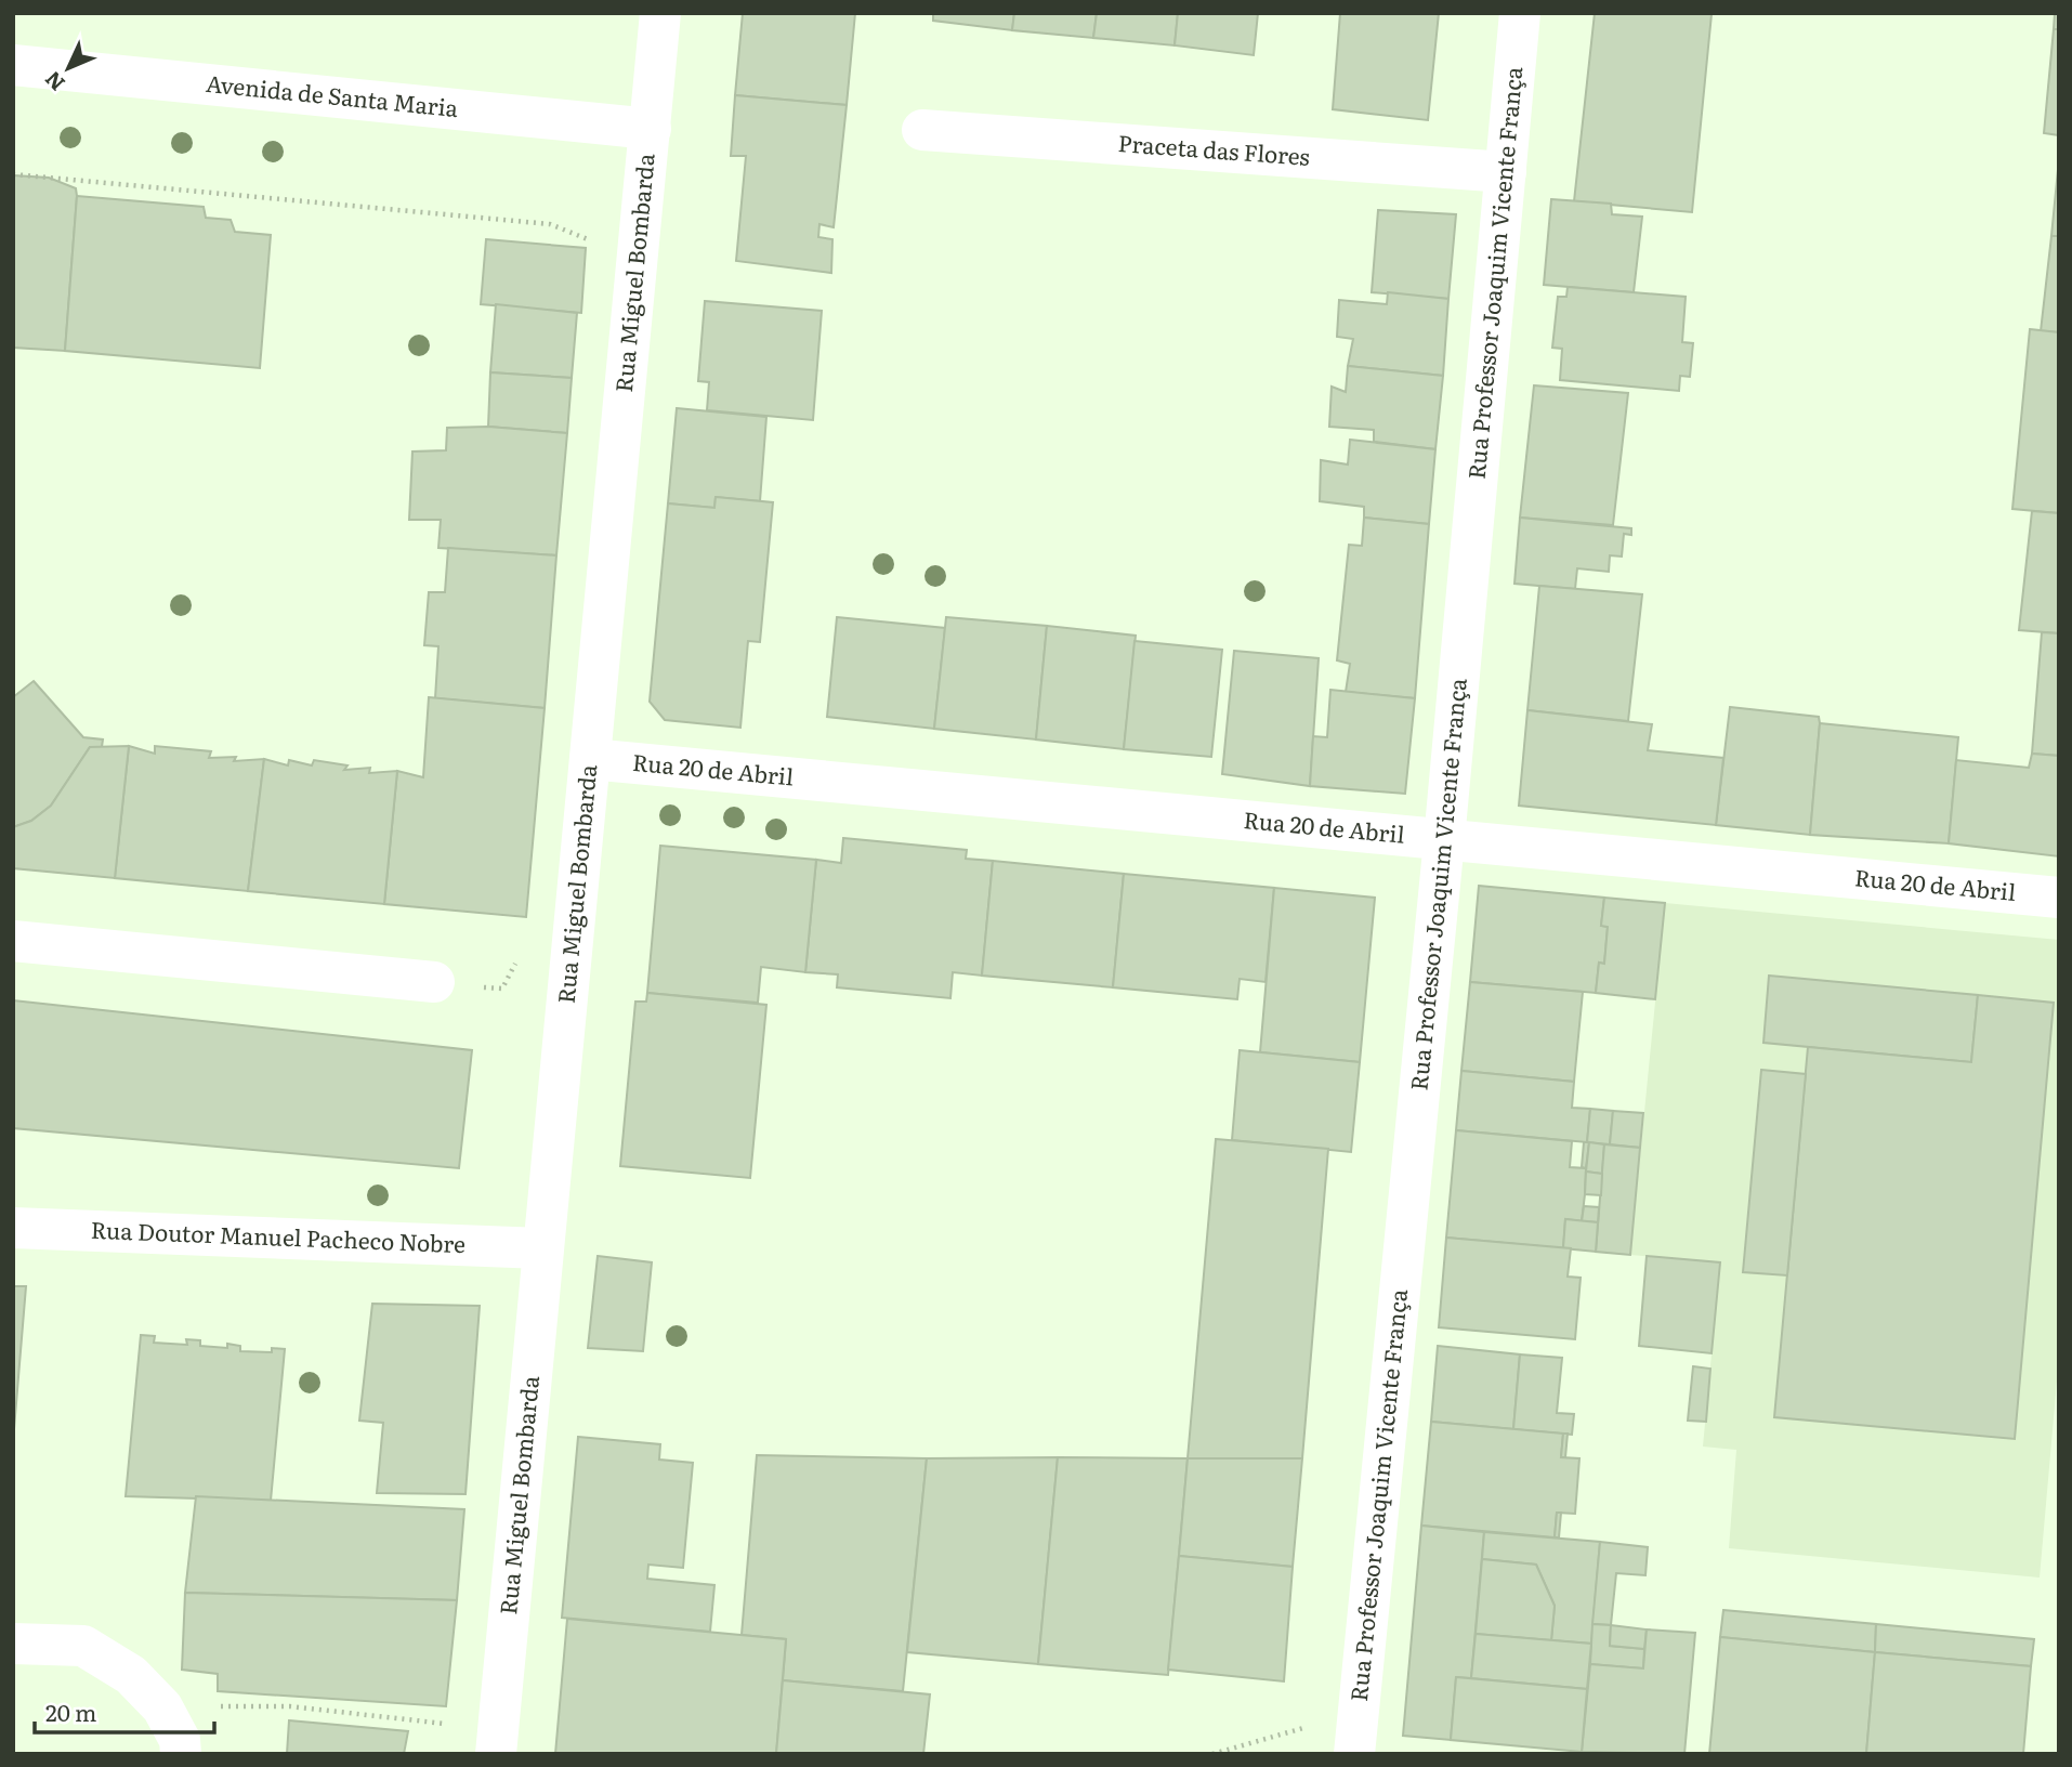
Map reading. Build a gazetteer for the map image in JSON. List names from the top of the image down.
{
  "streets": {
    "street": [
      "Avenida de Santa Maria",
      "Praceta das Flores",
      "Rua Miguel Bombarda",
      "Rua Professor Joaquim Vicente França",
      "Rua 20 de Abril",
      "Rua Doutor Manuel Pacheco Nobre"
    ]
  },
  "crossings": [
    ["Avenida de Santa Maria", "Rua Miguel Bombarda"],
    ["Praceta das Flores", "Rua Professor Joaquim Vicente França"],
    ["Rua Miguel Bombarda", "Rua 20 de Abril"],
    ["Rua Miguel Bombarda", "Rua Doutor Manuel Pacheco Nobre"],
    ["Rua Professor Joaquim Vicente França", "Rua 20 de Abril"]
  ],
  "scale_bar": "20 m",
  "north": "bottom left"
}
